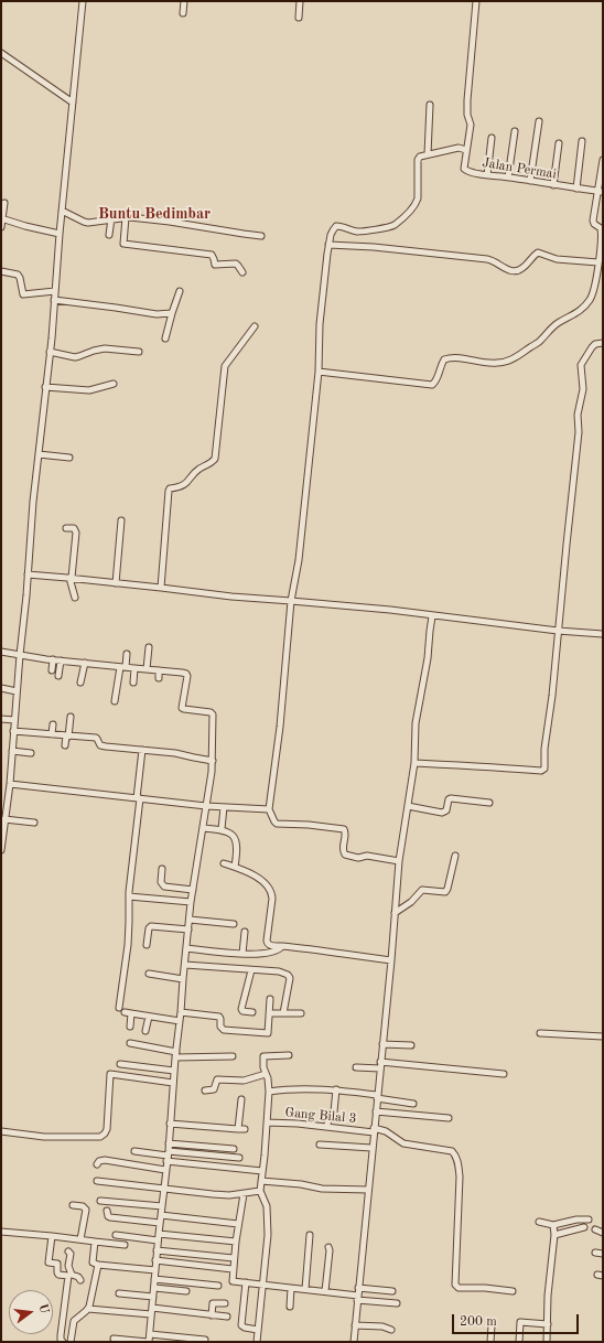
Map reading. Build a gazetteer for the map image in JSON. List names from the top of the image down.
{
  "streets": {
    "street": ["Jalan Permai", "Gang Bilal 3"]
  },
  "districts": ["Buntu Bedimbar"],
  "scale_bar": "200 m",
  "north": "right"
}
